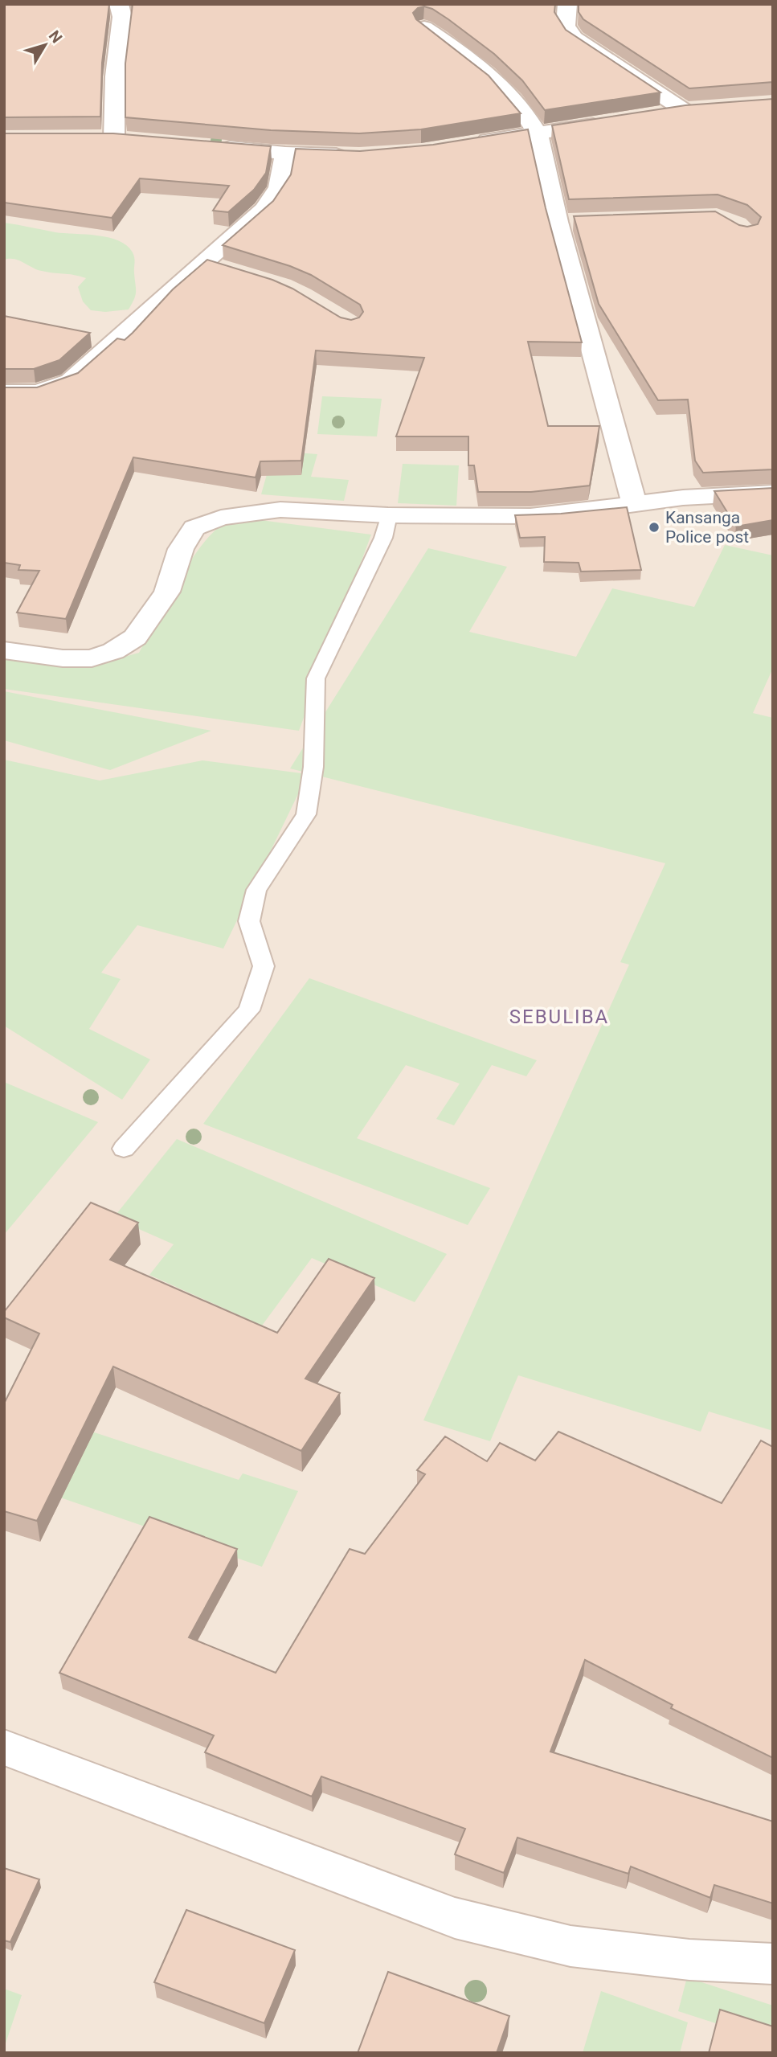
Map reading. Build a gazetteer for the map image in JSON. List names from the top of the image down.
{
  "districts": ["SEBULIBA"],
  "places": ["Kansanga Police post"],
  "north": "top right"
}
